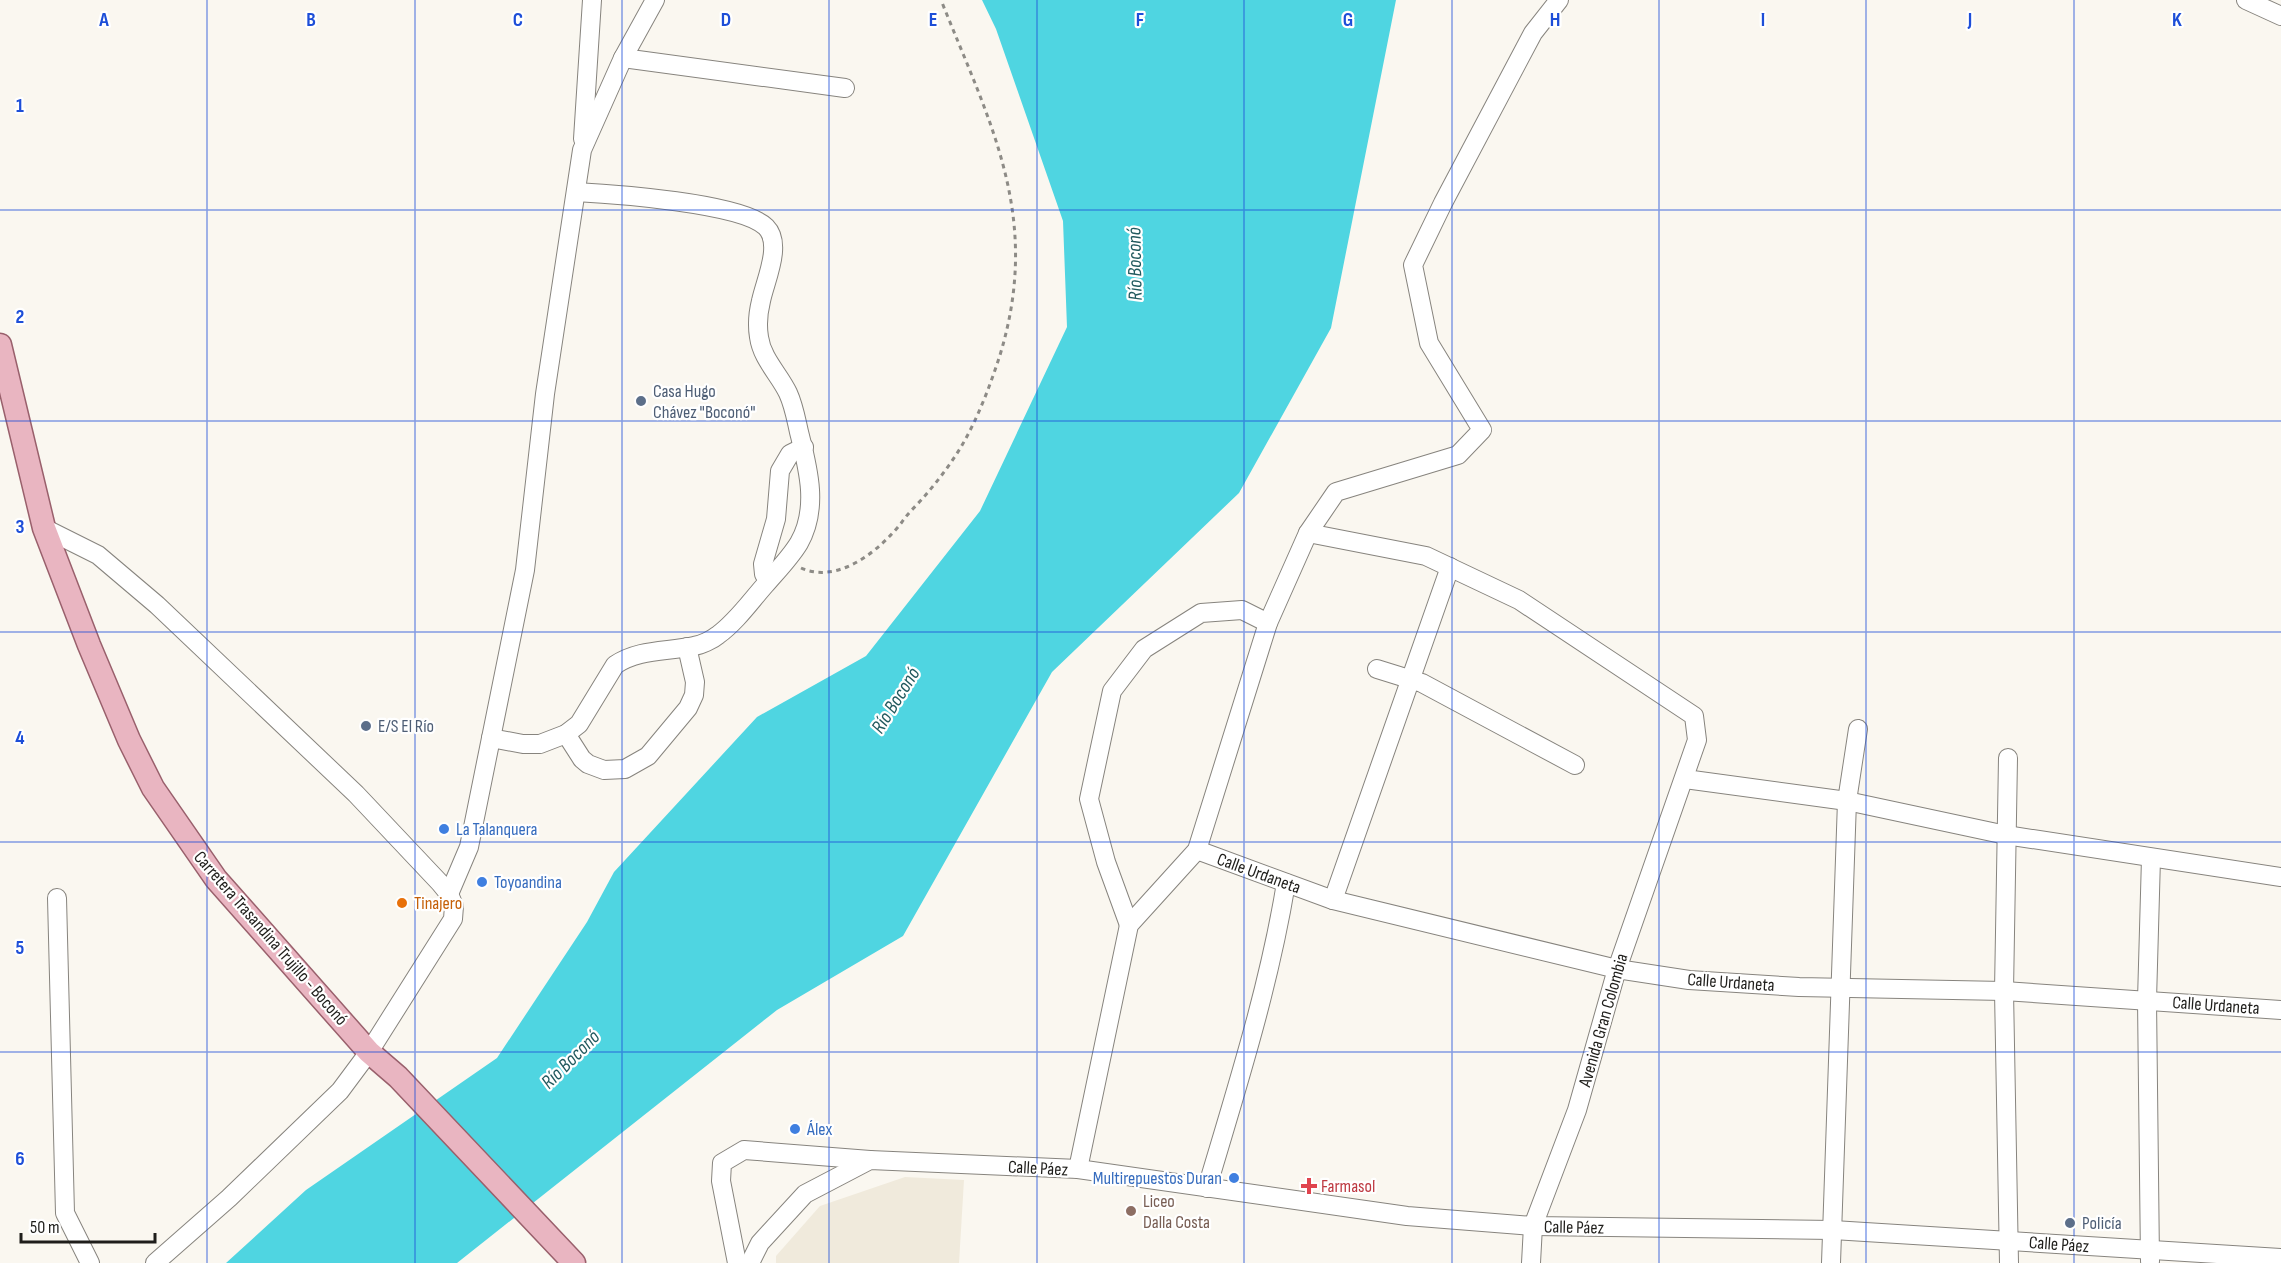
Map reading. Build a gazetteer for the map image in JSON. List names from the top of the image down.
{
  "streets": {
    "main road": ["Carretera Trasandina Trujillo - Boconó"],
    "street": ["Calle Urdaneta", "Avenida Gran Colombia", "Calle Páez"]
  },
  "crossings": [
    ["Calle Urdaneta", "Avenida Gran Colombia"],
    ["Avenida Gran Colombia", "Calle Páez"]
  ],
  "water": ["Río Boconó"],
  "places": {
    "other": [
      "Casa Hugo Chávez \"Boconó\"",
      "E/S El Río",
      "La Talanquera",
      "Toyoandina",
      "Tinajero",
      "Álex",
      "Multirepuestos Duran",
      "Liceo Dalla Costa",
      "Policía"
    ],
    "health": ["Farmasol"]
  },
  "scale_bar": "50 m",
  "grid": {
    "columns": [
      "A",
      "B",
      "C",
      "D",
      "E",
      "F",
      "G",
      "H",
      "I",
      "J",
      "K"
    ],
    "rows": [
      "1",
      "2",
      "3",
      "4",
      "5",
      "6"
    ]
  }
}
